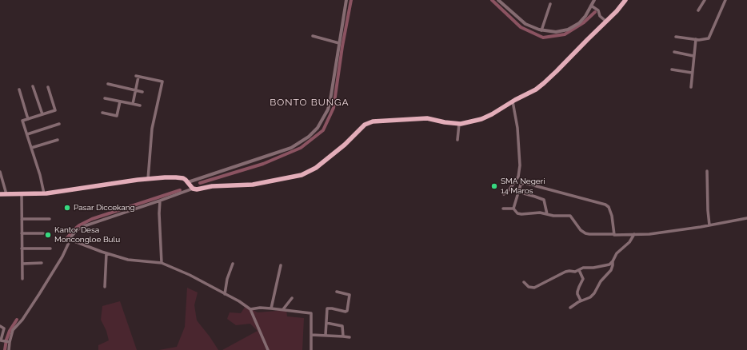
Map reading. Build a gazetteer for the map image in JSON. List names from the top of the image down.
{
  "districts": ["BONTO BUNGA"],
  "places": ["SMA Negeri 14 Maros", "Pasar Diccekang", "Kantor Desa Moncongloe Bulu"]
}
